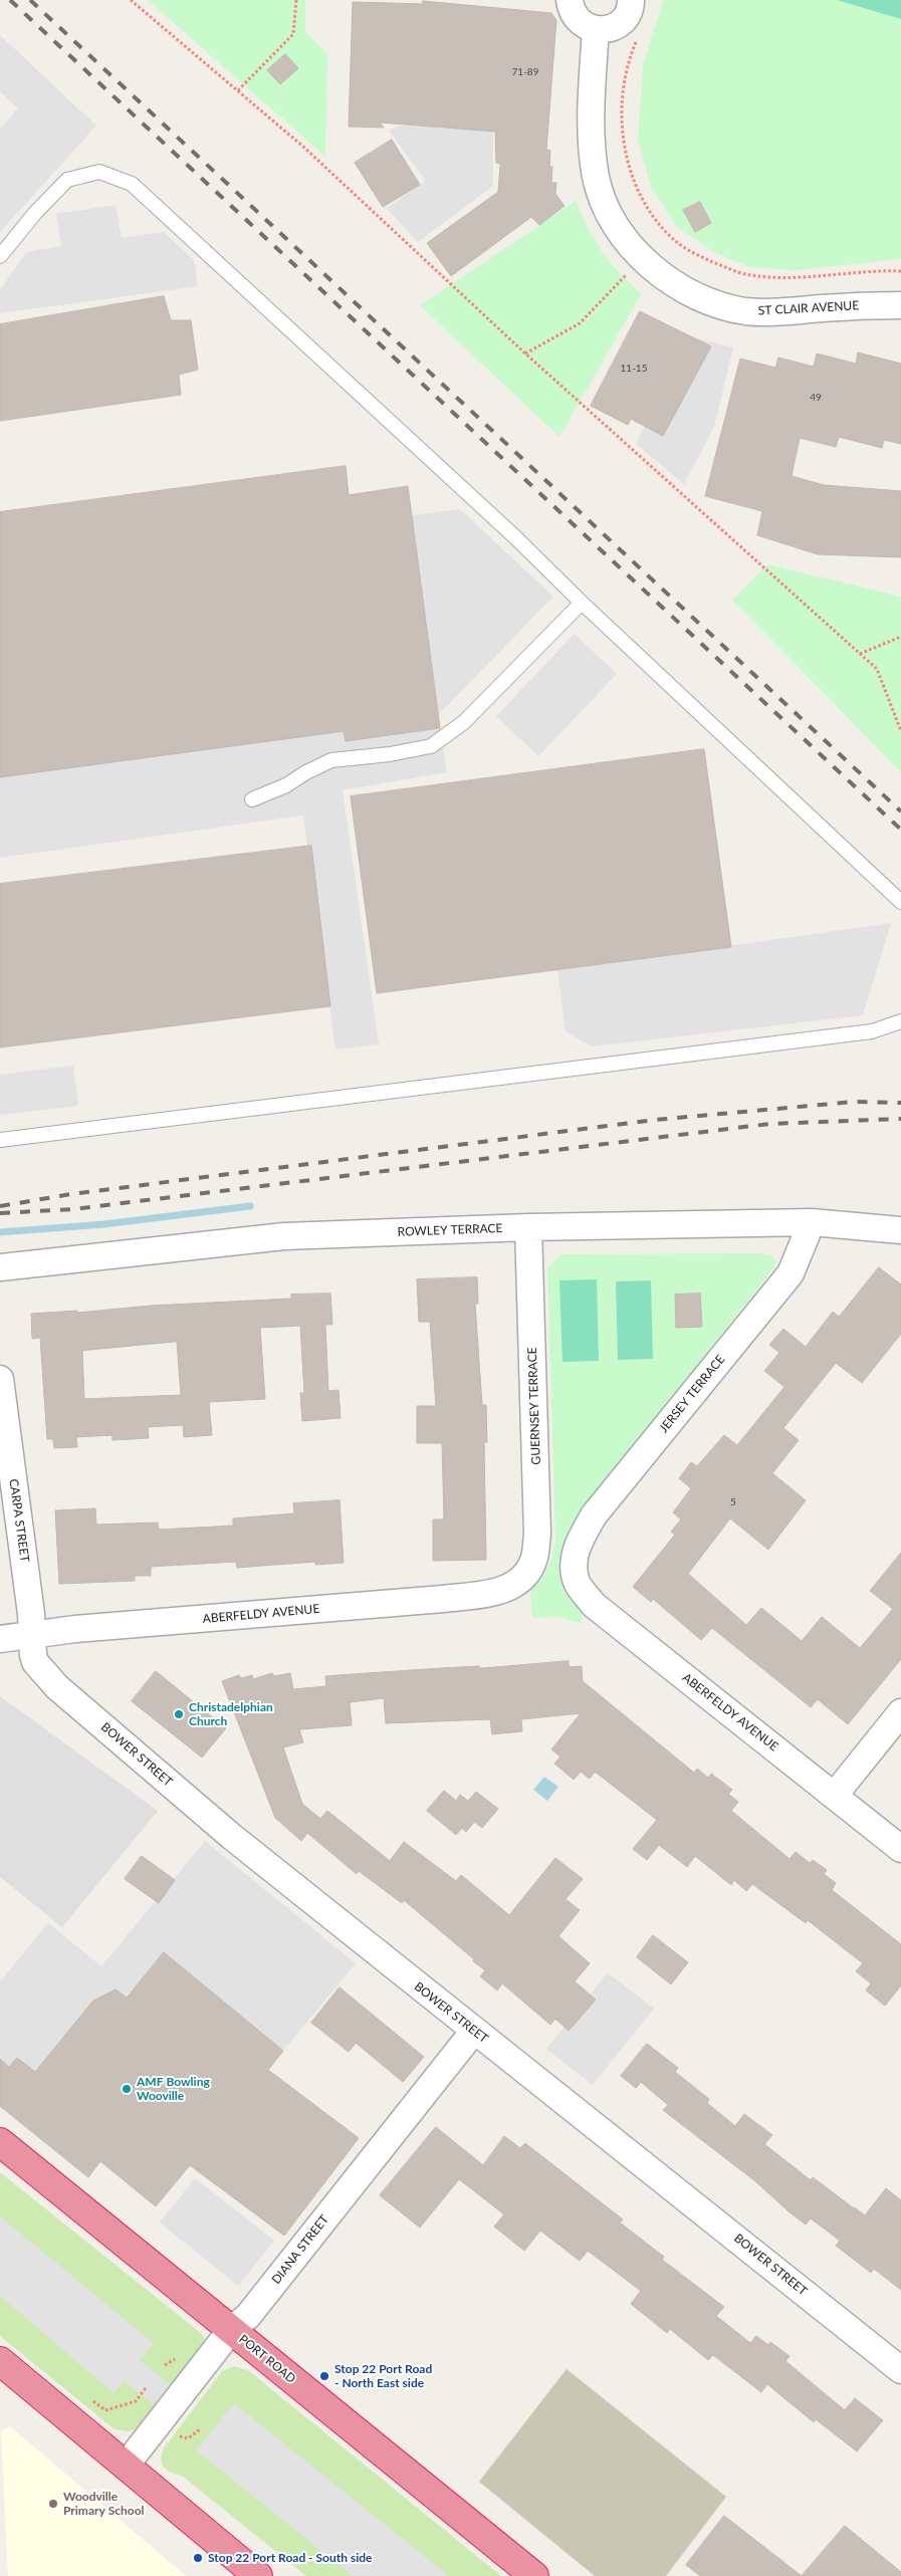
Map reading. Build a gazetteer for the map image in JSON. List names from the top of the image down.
{
  "streets": {
    "highway": ["PORT ROAD"],
    "street": [
      "ST CLAIR AVENUE",
      "ROWLEY TERRACE",
      "JERSEY TERRACE",
      "GUERNSEY TERRACE",
      "CARPA STREET",
      "ABERFELDY AVENUE",
      "BOWER STREET",
      "DIANA STREET"
    ]
  },
  "crossings": [
    ["ROWLEY TERRACE", "JERSEY TERRACE"],
    ["ROWLEY TERRACE", "GUERNSEY TERRACE"],
    ["JERSEY TERRACE", "ABERFELDY AVENUE"],
    ["GUERNSEY TERRACE", "ABERFELDY AVENUE"],
    ["CARPA STREET", "ABERFELDY AVENUE"],
    ["CARPA STREET", "BOWER STREET"],
    ["ABERFELDY AVENUE", "BOWER STREET"],
    ["BOWER STREET", "DIANA STREET"],
    ["DIANA STREET", "PORT ROAD"]
  ],
  "places": [
    "Christadelphian Church",
    "AMF Bowling Wooville",
    "Stop 22 Port Road - North East side",
    "Woodville Primary School",
    "Stop 22 Port Road - South side"
  ],
  "house_numbers": [
    "71-89",
    "11-15",
    "49",
    "5"
  ]
}
